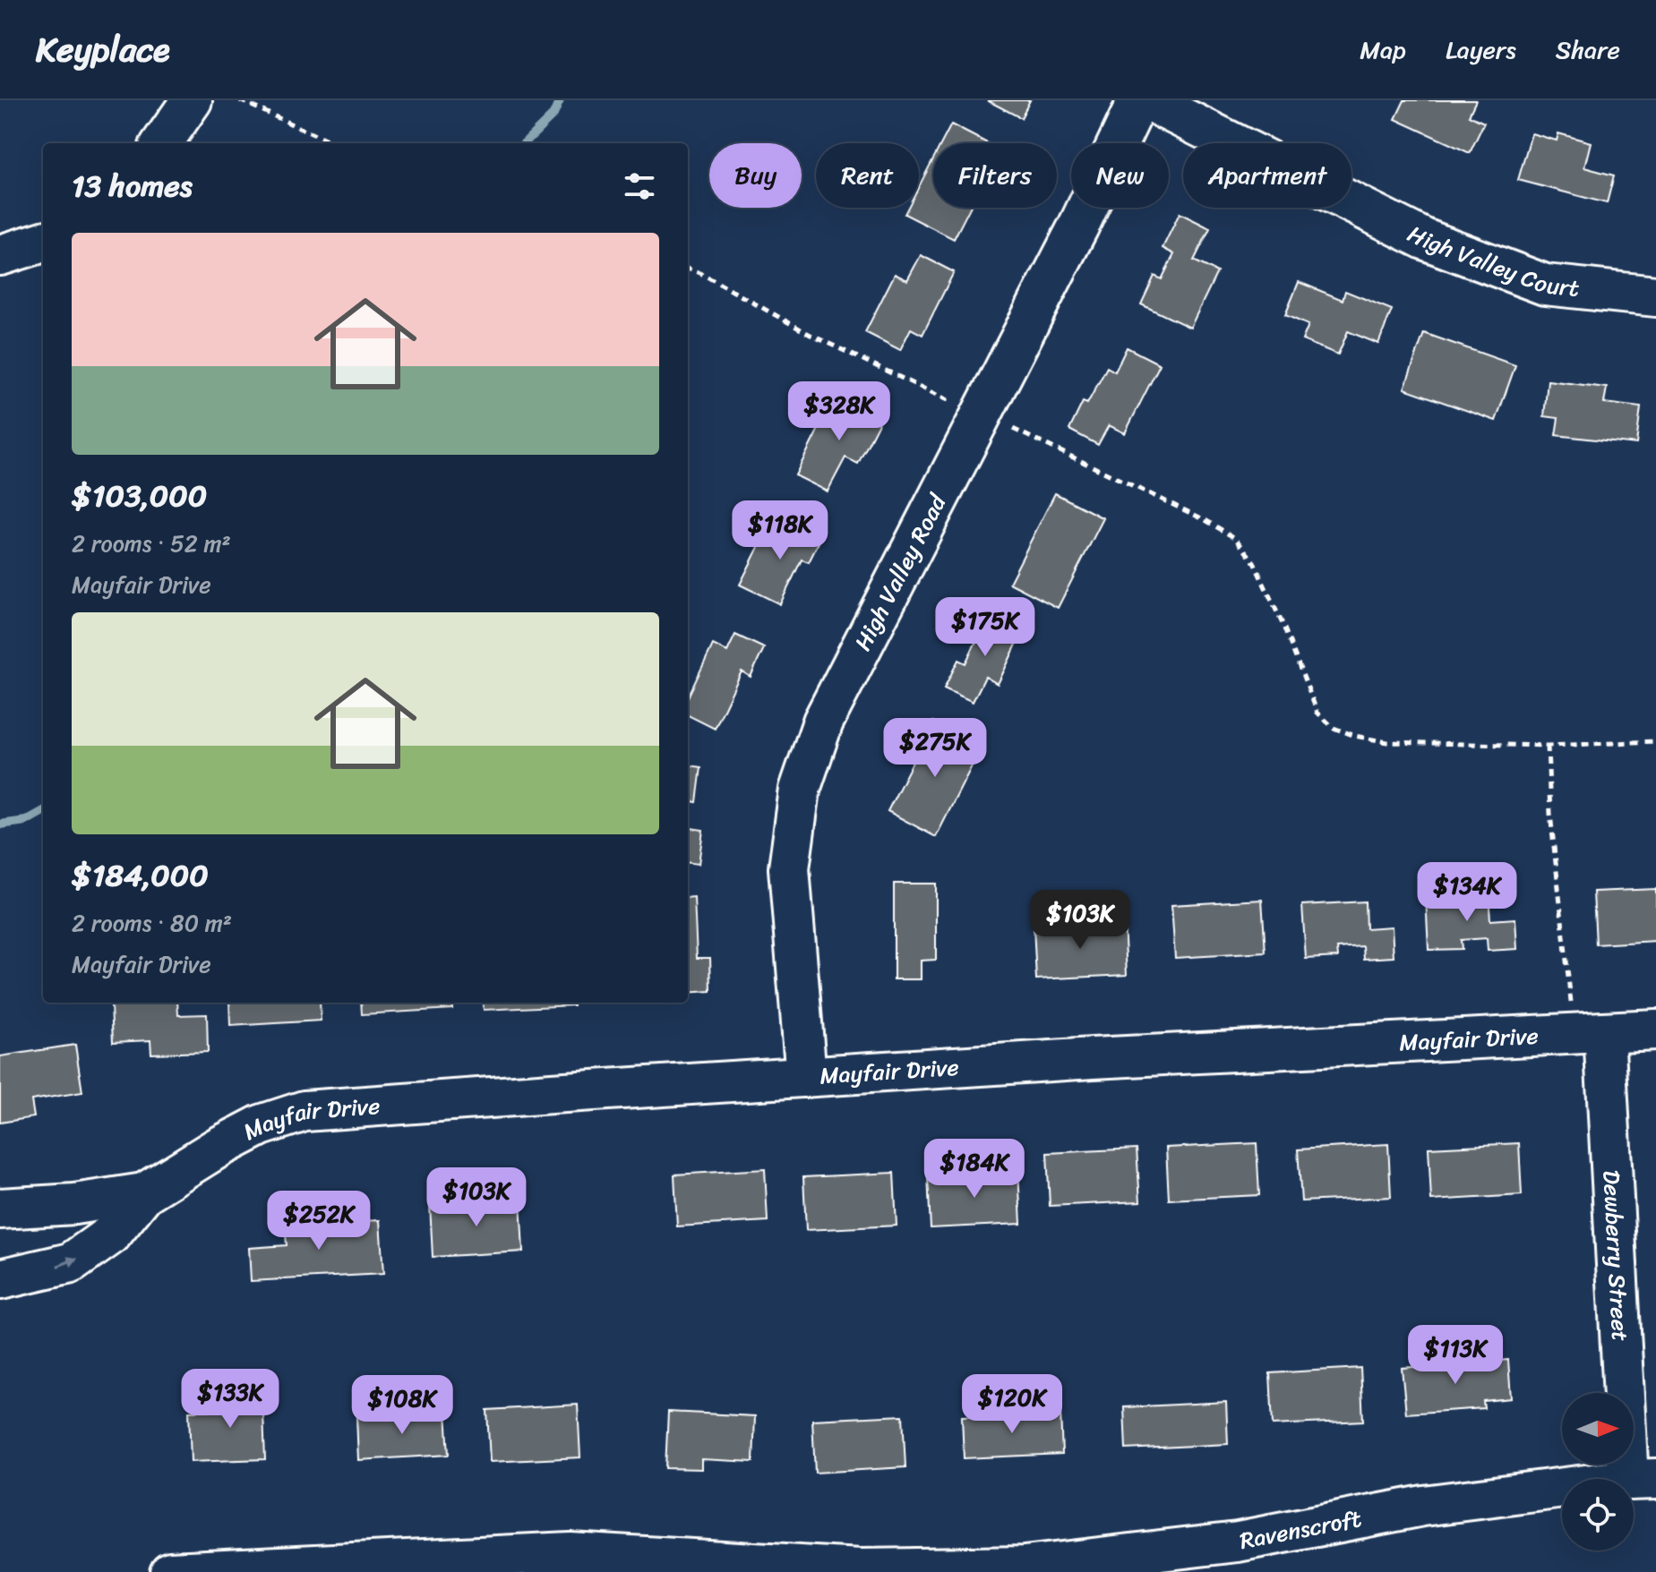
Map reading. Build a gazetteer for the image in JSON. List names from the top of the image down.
{
  "streets": {
    "street": [
      "High Valley Court",
      "High Valley Road",
      "Mayfair Drive",
      "Dewberry Street",
      "Ravenscroft"
    ]
  },
  "crossings": [
    ["High Valley Road", "Mayfair Drive"],
    ["Mayfair Drive", "Dewberry Street"],
    ["Dewberry Street", "Ravenscroft"]
  ],
  "north": "right",
  "page": {
    "header": "Keyplace",
    "nav": ["Map", "Layers", "Share"],
    "chip": [
      "Buy",
      "Rent",
      "Filters",
      "New",
      "Apartment"
    ],
    "heading": "13 homes",
    "list": [
      {
        "name": "$103,000",
        "note": "2 rooms · 52 m² · Mayfair Drive"
      },
      {
        "name": "$184,000",
        "note": "2 rooms · 80 m² · Mayfair Drive"
      }
    ],
    "price": [
      "$328K",
      "$118K",
      "$175K",
      "$275K",
      "$134K",
      "$103K",
      "$184K",
      "$103K",
      "$252K",
      "$113K",
      "$133K",
      "$120K",
      "$108K"
    ]
  }
}
